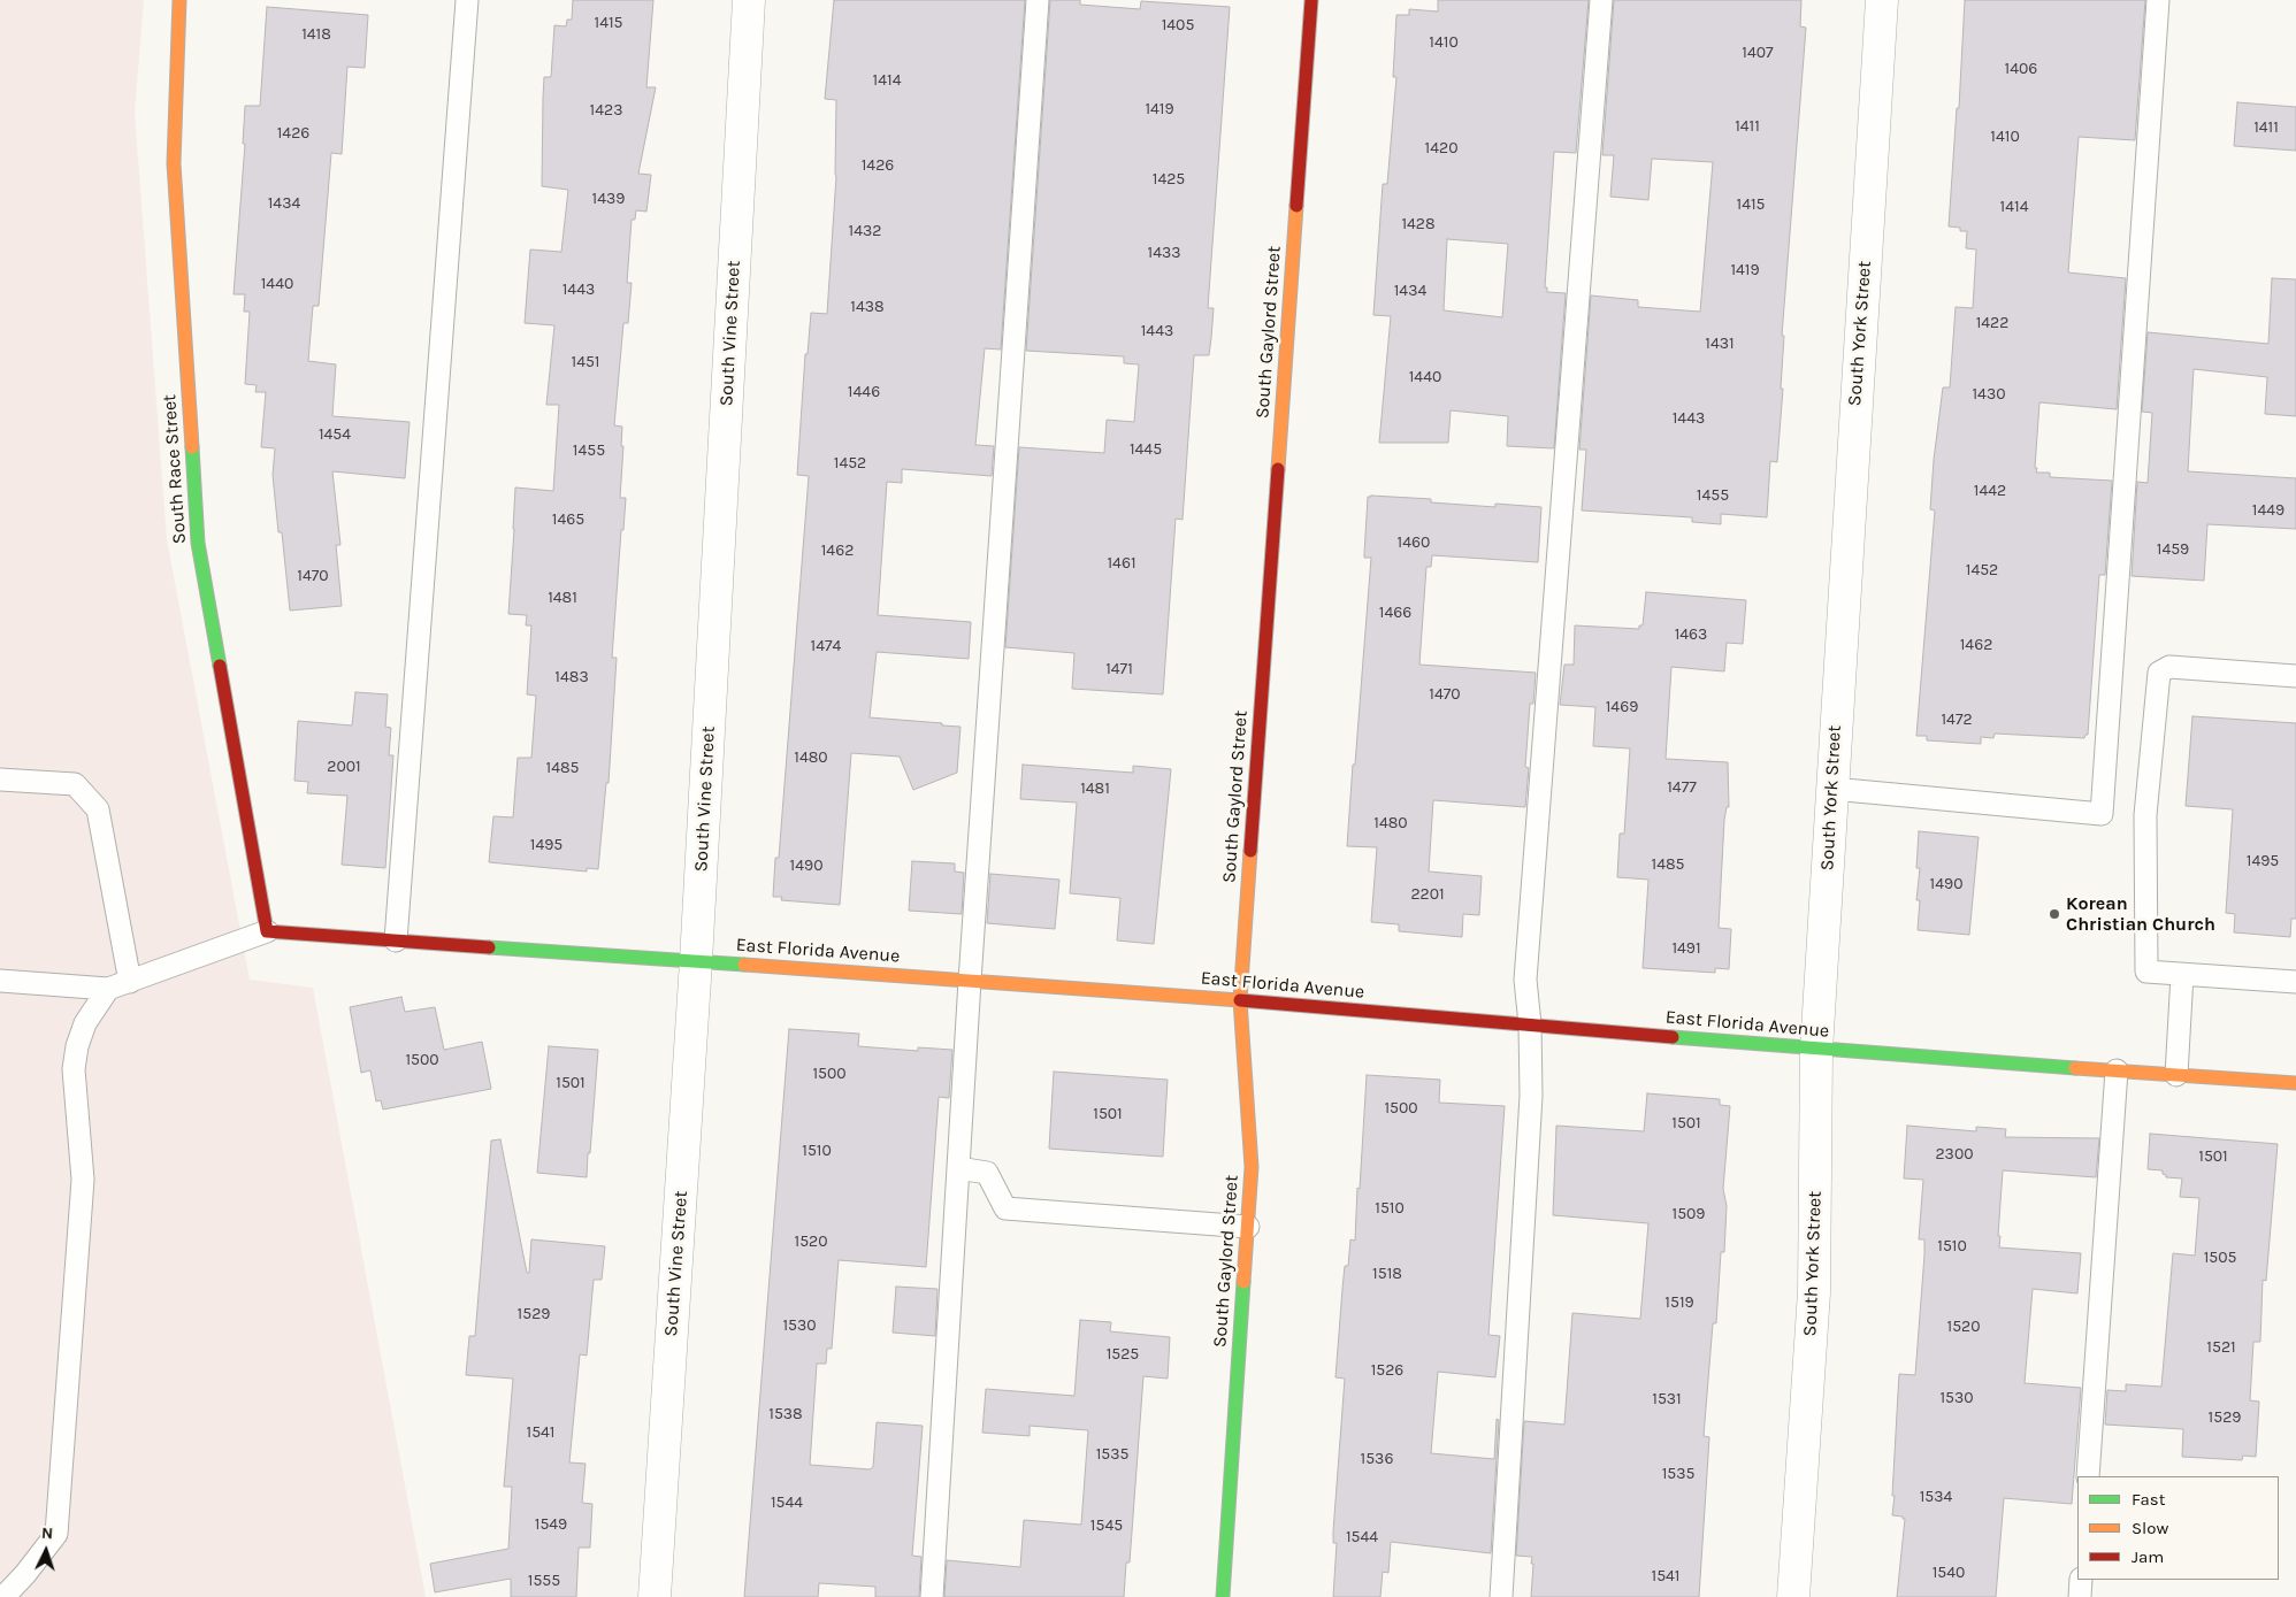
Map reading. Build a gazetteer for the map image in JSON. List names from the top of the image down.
{
  "streets": {
    "street": [
      "South Gaylord Street",
      "South Vine Street",
      "South York Street",
      "South Race Street",
      "East Florida Avenue"
    ]
  },
  "crossings": [
    ["South Gaylord Street", "East Florida Avenue"],
    ["South Vine Street", "East Florida Avenue"],
    ["South York Street", "East Florida Avenue"],
    ["South Race Street", "East Florida Avenue"]
  ],
  "places": ["Korean Christian Church"],
  "house_numbers": [
    "1415",
    "1405",
    "1418",
    "1410",
    "1407",
    "1406",
    "1414",
    "1419",
    "1423",
    "1411",
    "1411",
    "1426",
    "1410",
    "1420",
    "1426",
    "1425",
    "1439",
    "1434",
    "1415",
    "1414",
    "1428",
    "1432",
    "1433",
    "1419",
    "1440",
    "1443",
    "1434",
    "1438",
    "1422",
    "1443",
    "1431",
    "1451",
    "1440",
    "1446",
    "1430",
    "1443",
    "1454",
    "1445",
    "1455",
    "1452",
    "1442",
    "1455",
    "1449",
    "1465",
    "1460",
    "1459",
    "1462",
    "1461",
    "1452",
    "1470",
    "1481",
    "1466",
    "1463",
    "1462",
    "1474",
    "1471",
    "1483",
    "1470",
    "1469",
    "1472",
    "1480",
    "2001",
    "1485",
    "1477",
    "1481",
    "1480",
    "1495",
    "1495",
    "1485",
    "1490",
    "1490",
    "2201",
    "1491",
    "1500",
    "1500",
    "1501",
    "1500",
    "1501",
    "1501",
    "1510",
    "2300",
    "1501",
    "1510",
    "1509",
    "1520",
    "1510",
    "1505",
    "1518",
    "1519",
    "1529",
    "1530",
    "1520",
    "1521",
    "1525",
    "1526",
    "1530",
    "1531",
    "1538",
    "1529",
    "1541",
    "1535",
    "1536",
    "1535",
    "1534",
    "1544",
    "1549",
    "1545",
    "1544",
    "1540",
    "1541",
    "1555"
  ],
  "legend": ["Fast", "Slow", "Jam"],
  "north": "top"
}
